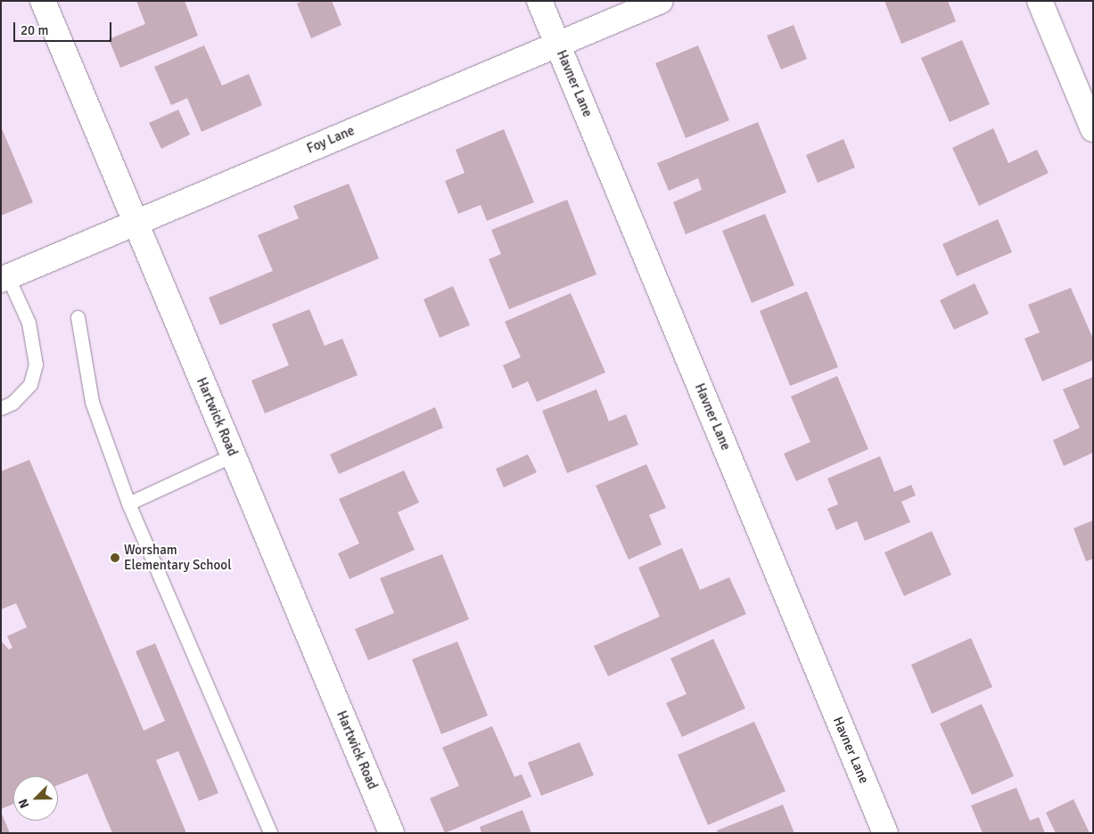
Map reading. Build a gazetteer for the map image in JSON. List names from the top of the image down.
{
  "streets": {
    "street": ["Havner Lane", "Foy Lane", "Hartwick Road"]
  },
  "crossings": [
    ["Havner Lane", "Foy Lane"],
    ["Foy Lane", "Hartwick Road"]
  ],
  "places": ["Worsham Elementary School"],
  "scale_bar": "20 m",
  "north": "bottom left"
}
